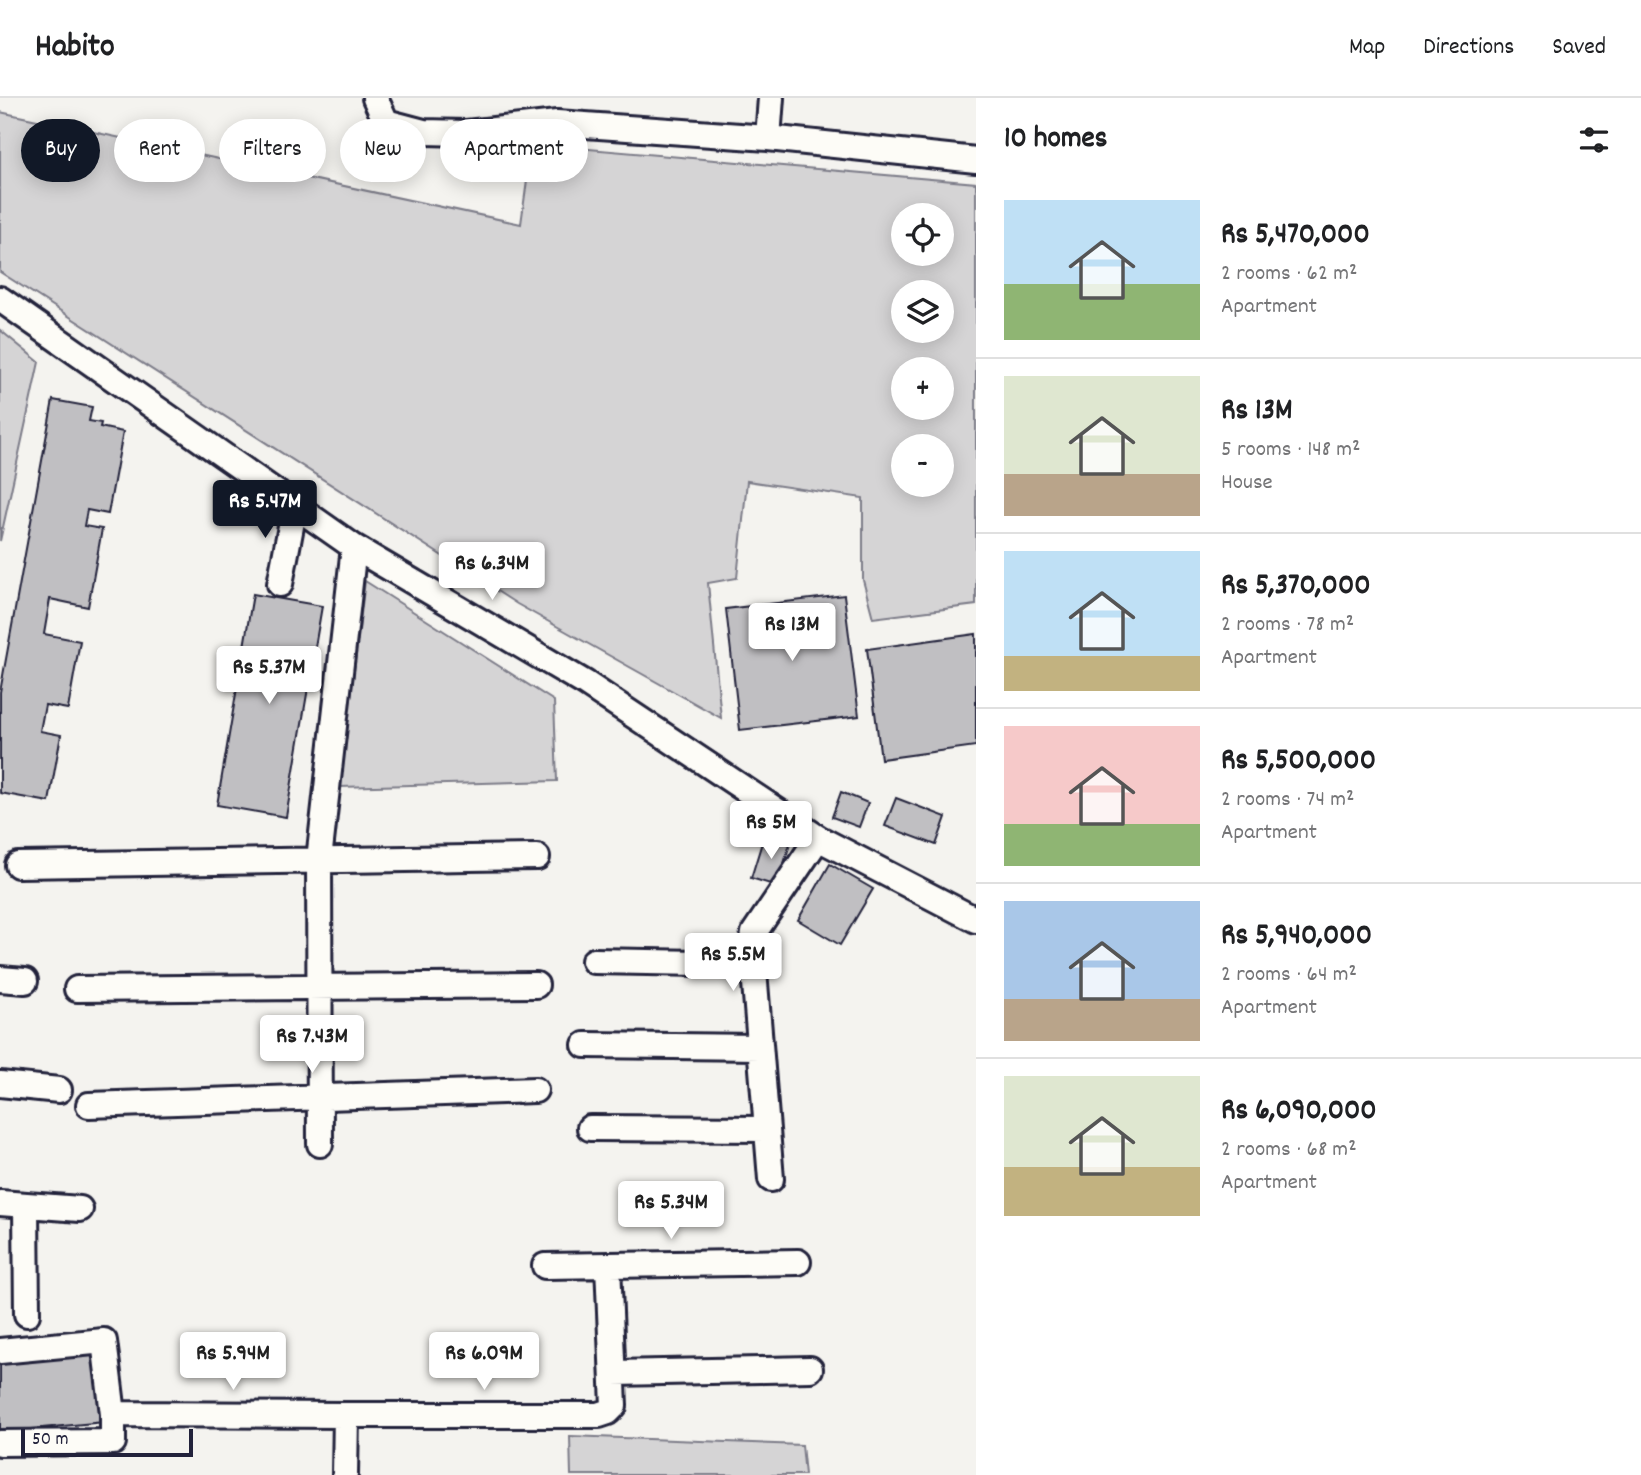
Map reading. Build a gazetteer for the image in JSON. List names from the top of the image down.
{
  "scale_bar": "50 m",
  "page": {
    "header": "Habito",
    "nav": ["Map", "Directions", "Saved"],
    "heading": "10 homes",
    "chip": [
      "Buy",
      "Rent",
      "Filters",
      "New",
      "Apartment"
    ],
    "list": [
      {
        "name": "Rs 5,470,000",
        "note": "2 rooms · 62 m² · Apartment"
      },
      {
        "name": "Rs 13M",
        "note": "5 rooms · 148 m² · House"
      },
      {
        "name": "Rs 5,370,000",
        "note": "2 rooms · 78 m² · Apartment"
      },
      {
        "name": "Rs 5,500,000",
        "note": "2 rooms · 74 m² · Apartment"
      },
      {
        "name": "Rs 5,940,000",
        "note": "2 rooms · 64 m² · Apartment"
      },
      {
        "name": "Rs 6,090,000",
        "note": "2 rooms · 68 m² · Apartment"
      }
    ],
    "map_buttons": ["+", "−"],
    "price": [
      "Rs 5.47M",
      "Rs 6.34M",
      "Rs 13M",
      "Rs 5.37M",
      "Rs 5M",
      "Rs 5.5M",
      "Rs 7.43M",
      "Rs 5.34M",
      "Rs 5.94M",
      "Rs 6.09M"
    ],
    "scale": "50 m"
  }
}
